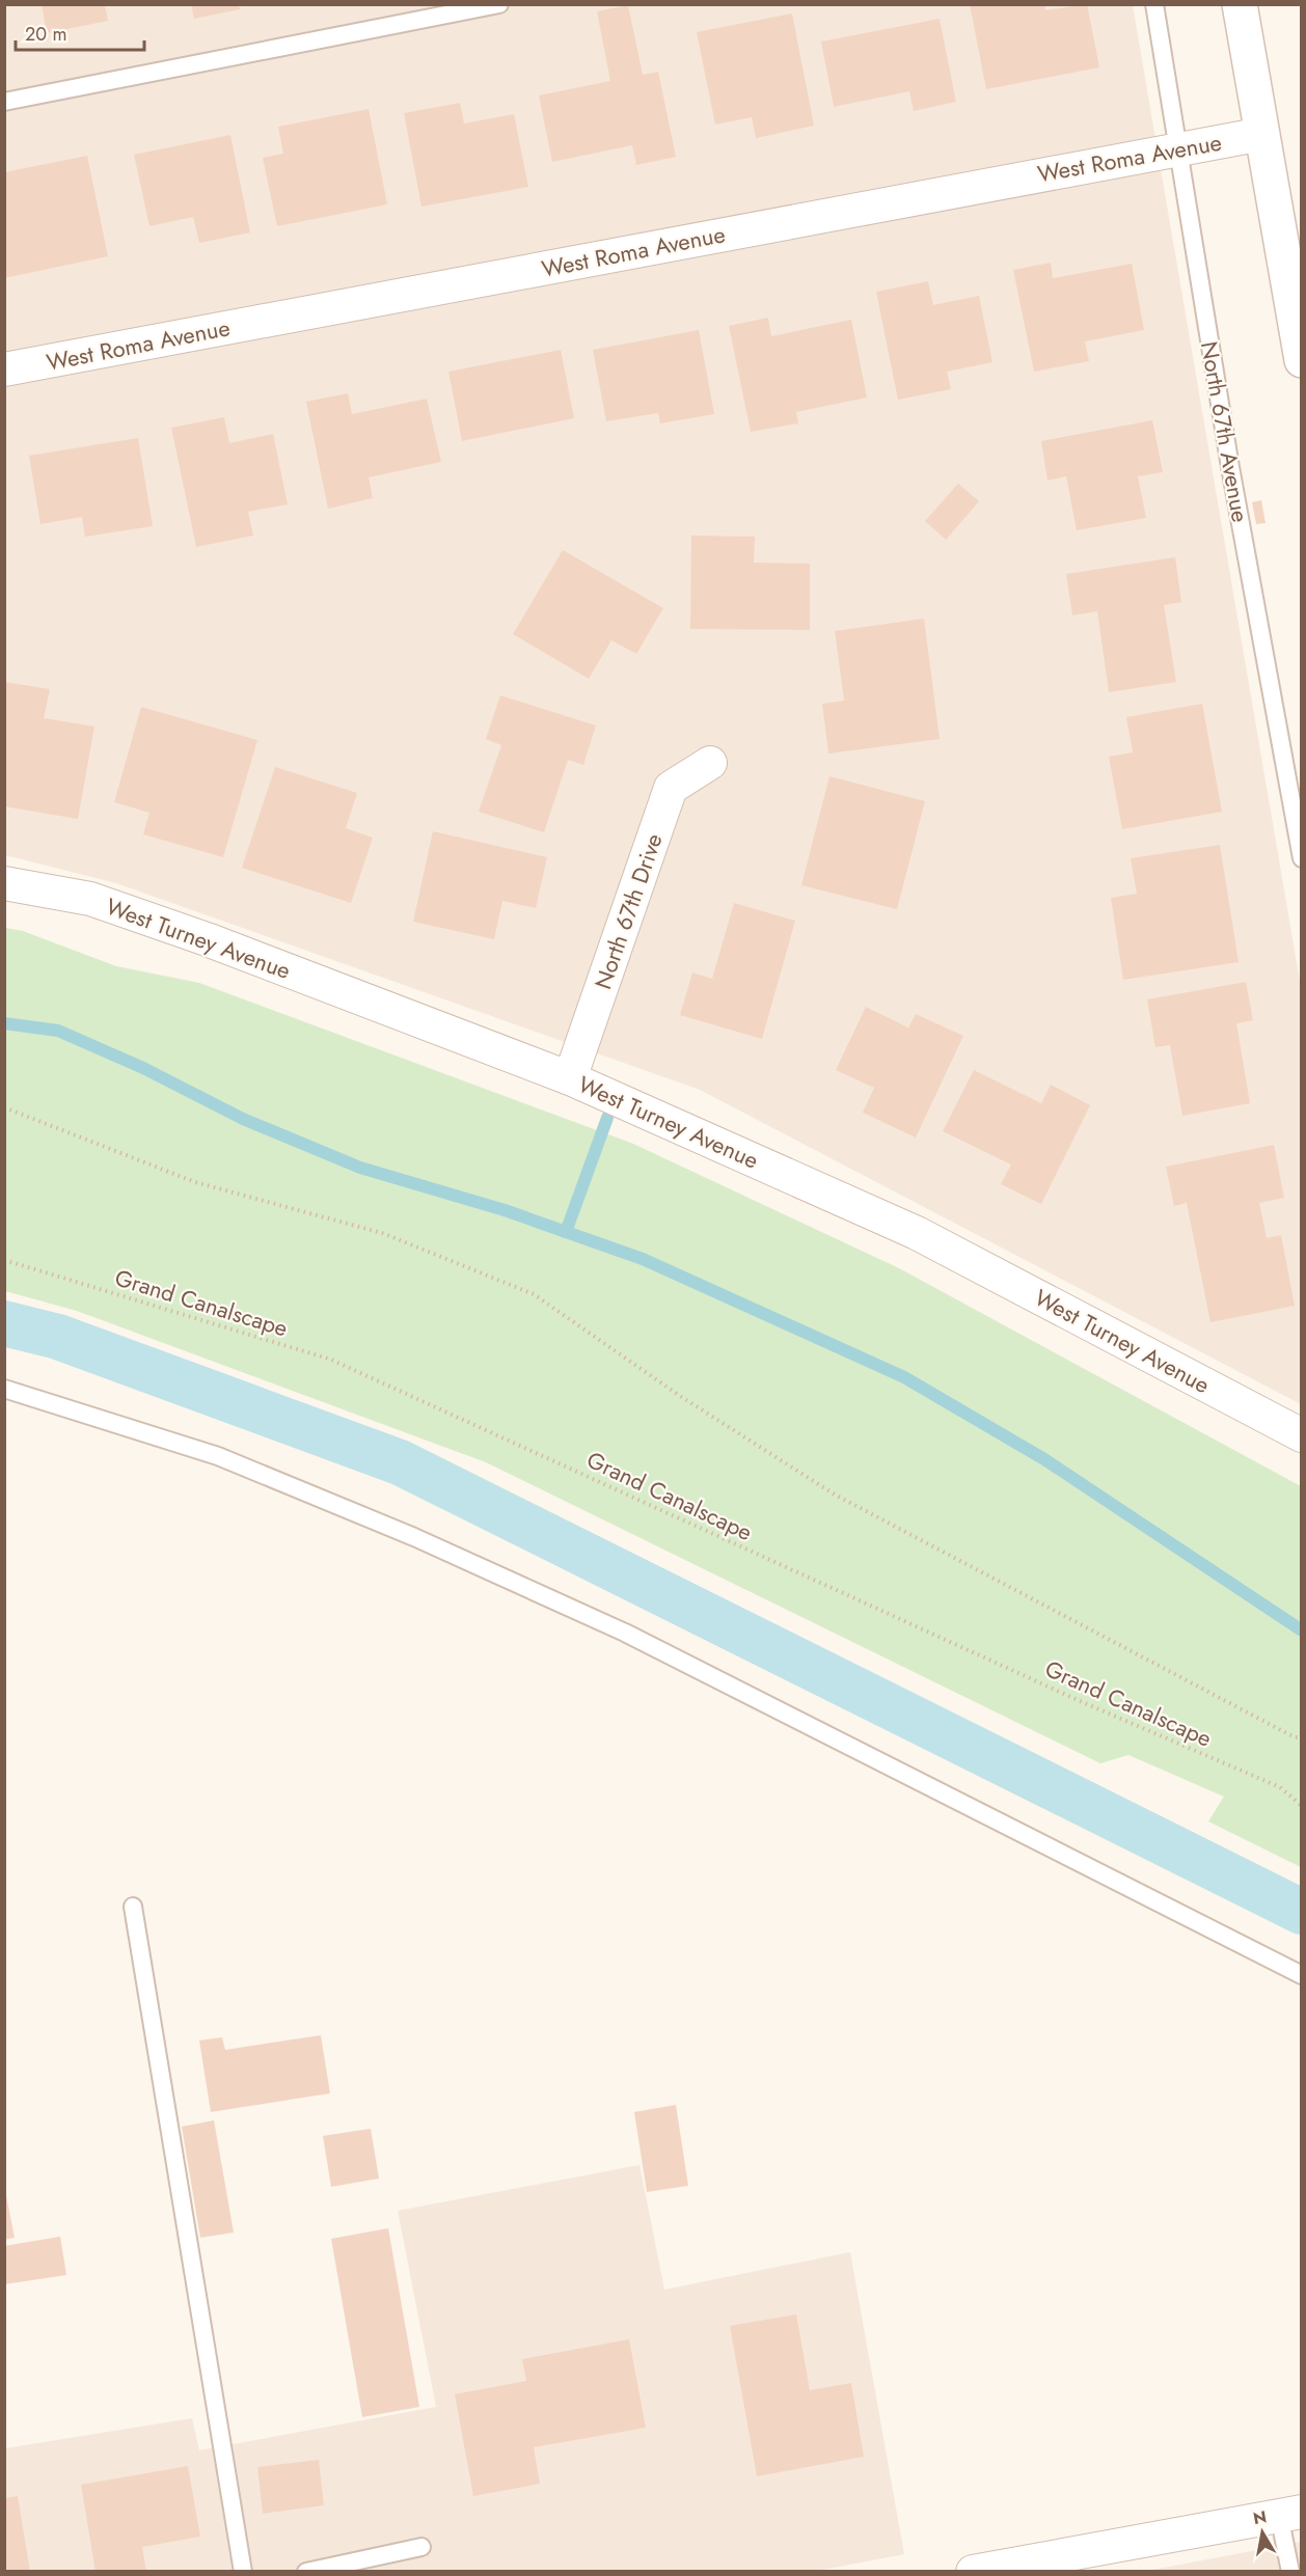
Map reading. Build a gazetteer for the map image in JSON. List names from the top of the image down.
{
  "streets": {
    "street": ["West Roma Avenue", "North 67th Drive", "West Turney Avenue"],
    "lane": ["North 67th Avenue"],
    "path": ["Grand Canalscape"]
  },
  "crossings": [
    ["West Roma Avenue", "North 67th Avenue"],
    ["North 67th Drive", "West Turney Avenue"]
  ],
  "scale_bar": "20 m",
  "north": "top"
}
